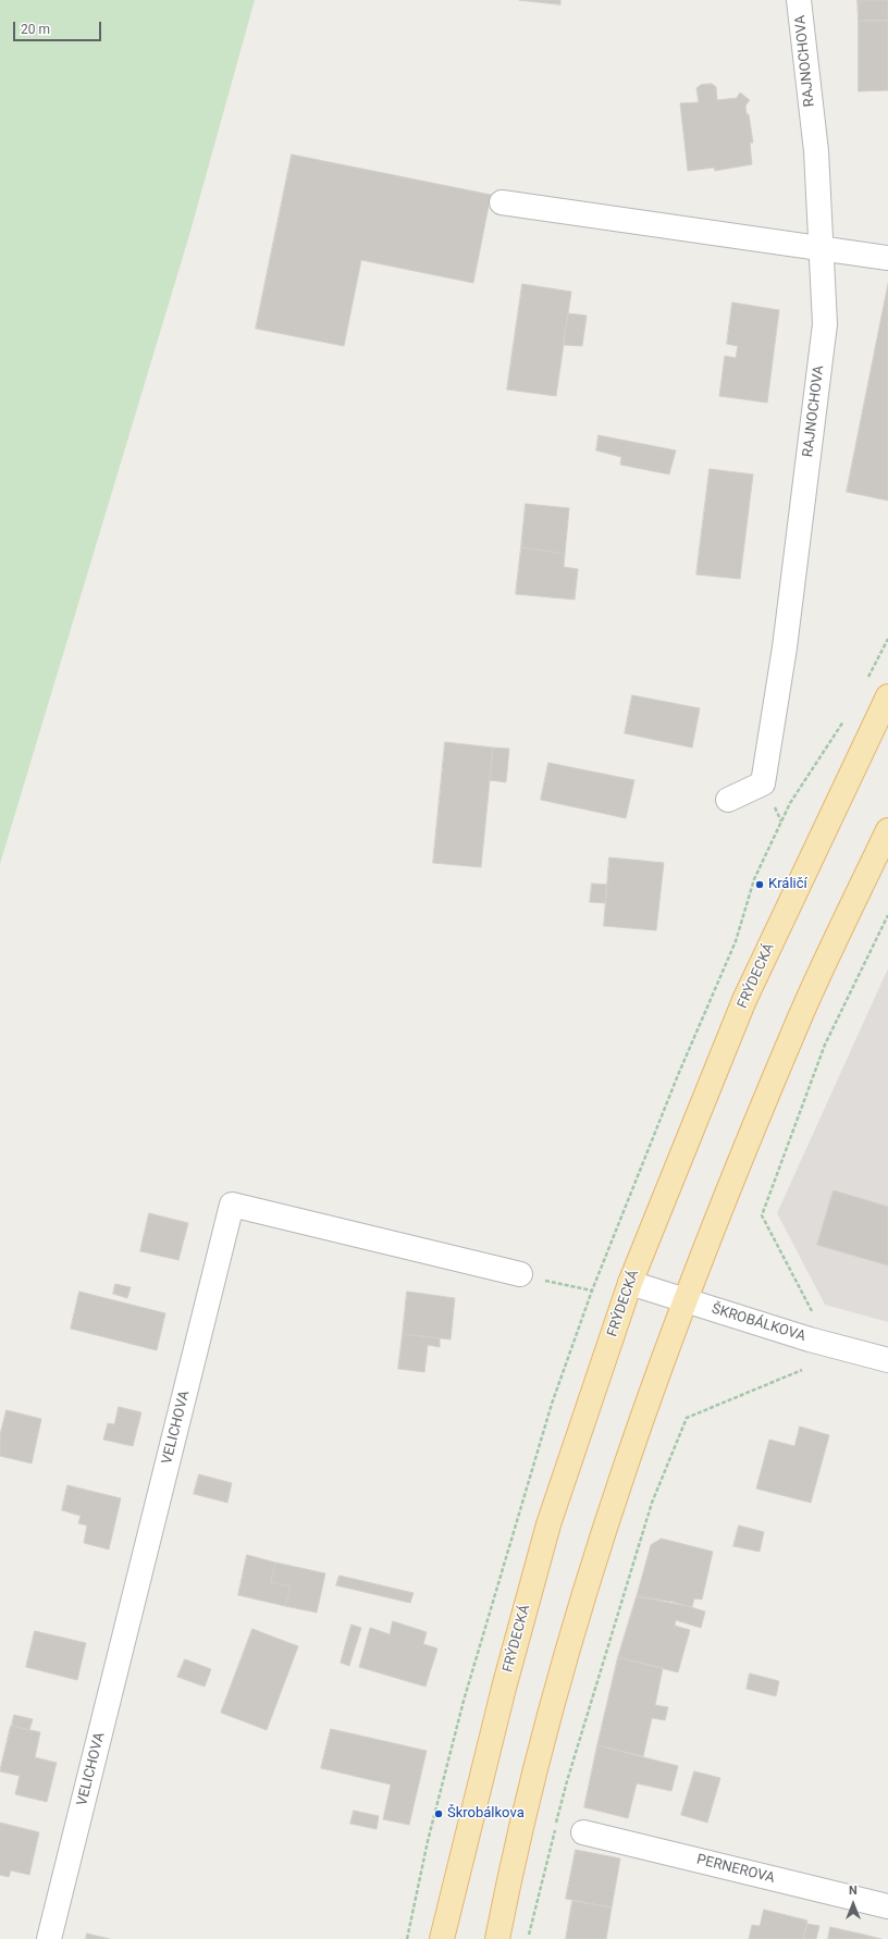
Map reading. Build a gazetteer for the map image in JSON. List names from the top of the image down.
{
  "streets": {
    "main road": ["FRÝDECKÁ"],
    "street": [
      "RAJNOCHOVA",
      "ŠKROBÁLKOVA",
      "VELICHOVA",
      "PERNEROVA"
    ]
  },
  "crossings": [
    ["FRÝDECKÁ", "ŠKROBÁLKOVA"]
  ],
  "places": ["Králičí", "Škrobálkova"],
  "scale_bar": "20 m",
  "north": "top"
}
